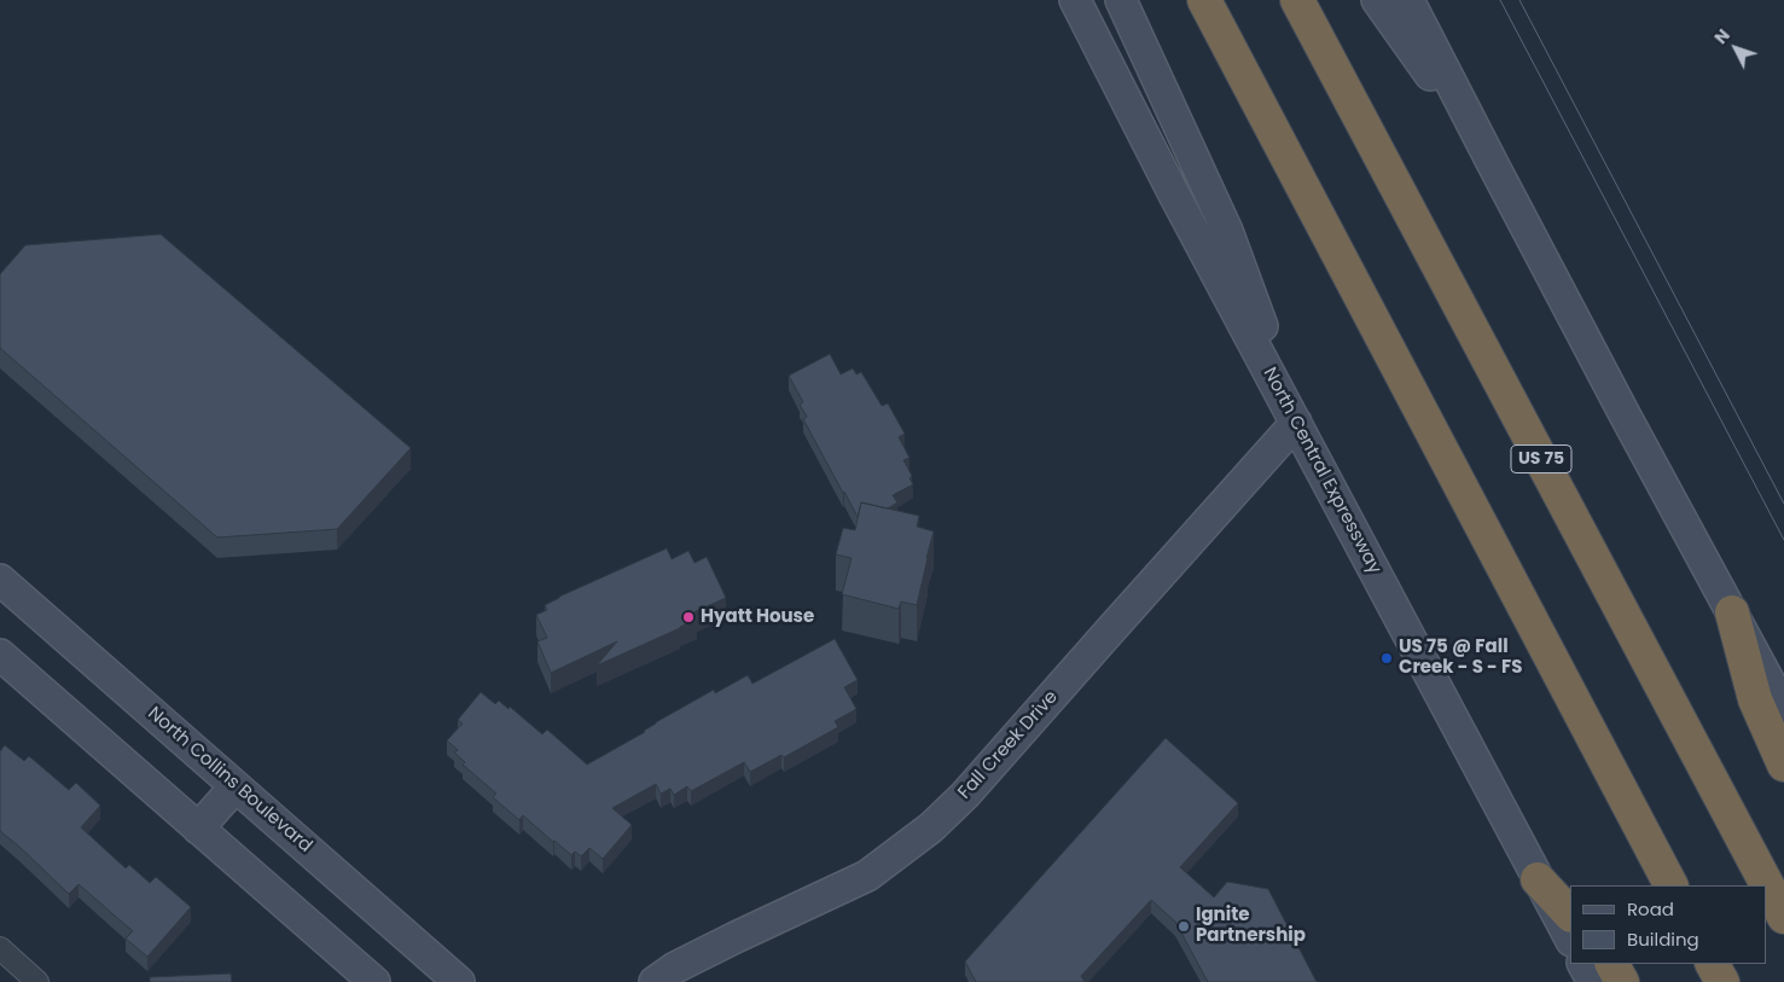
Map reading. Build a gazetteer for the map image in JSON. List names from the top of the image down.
{
  "streets": {
    "highway": ["US 75"],
    "main road": ["North Central Expressway", "Fall Creek Drive", "North Collins Boulevard"]
  },
  "crossings": [
    ["North Central Expressway", "Fall Creek Drive"]
  ],
  "places": ["Hyatt House", "US 75 @ Fall Creek - S - FS", "Ignite Partnership"],
  "legend": ["Road", "Building"],
  "north": "top left"
}
